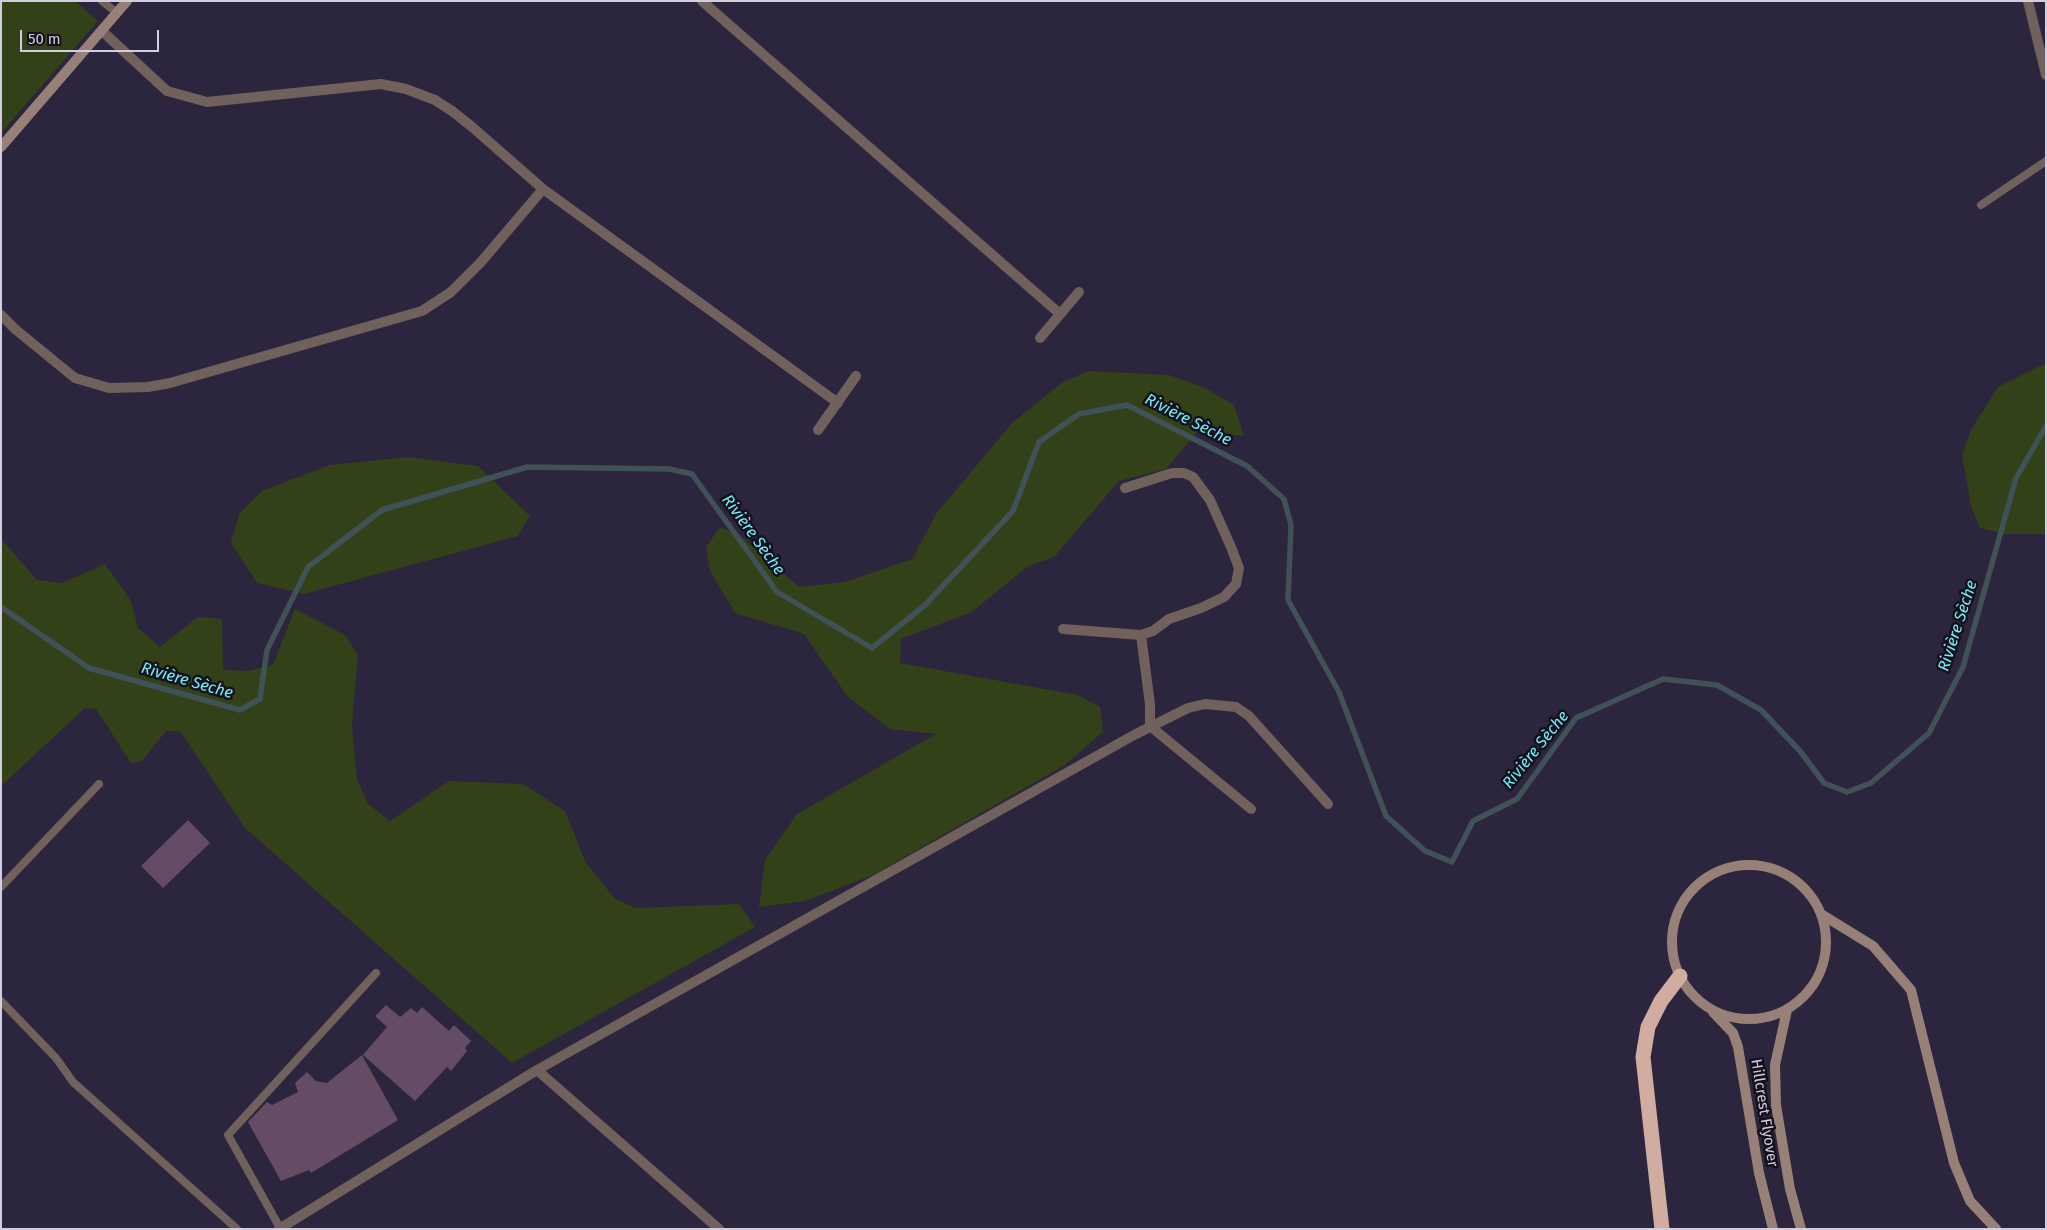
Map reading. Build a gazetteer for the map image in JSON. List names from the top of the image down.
{
  "streets": {
    "main road": ["Hillcrest Flyover"]
  },
  "water": ["Rivière Sèche"],
  "scale_bar": "50 m"
}
